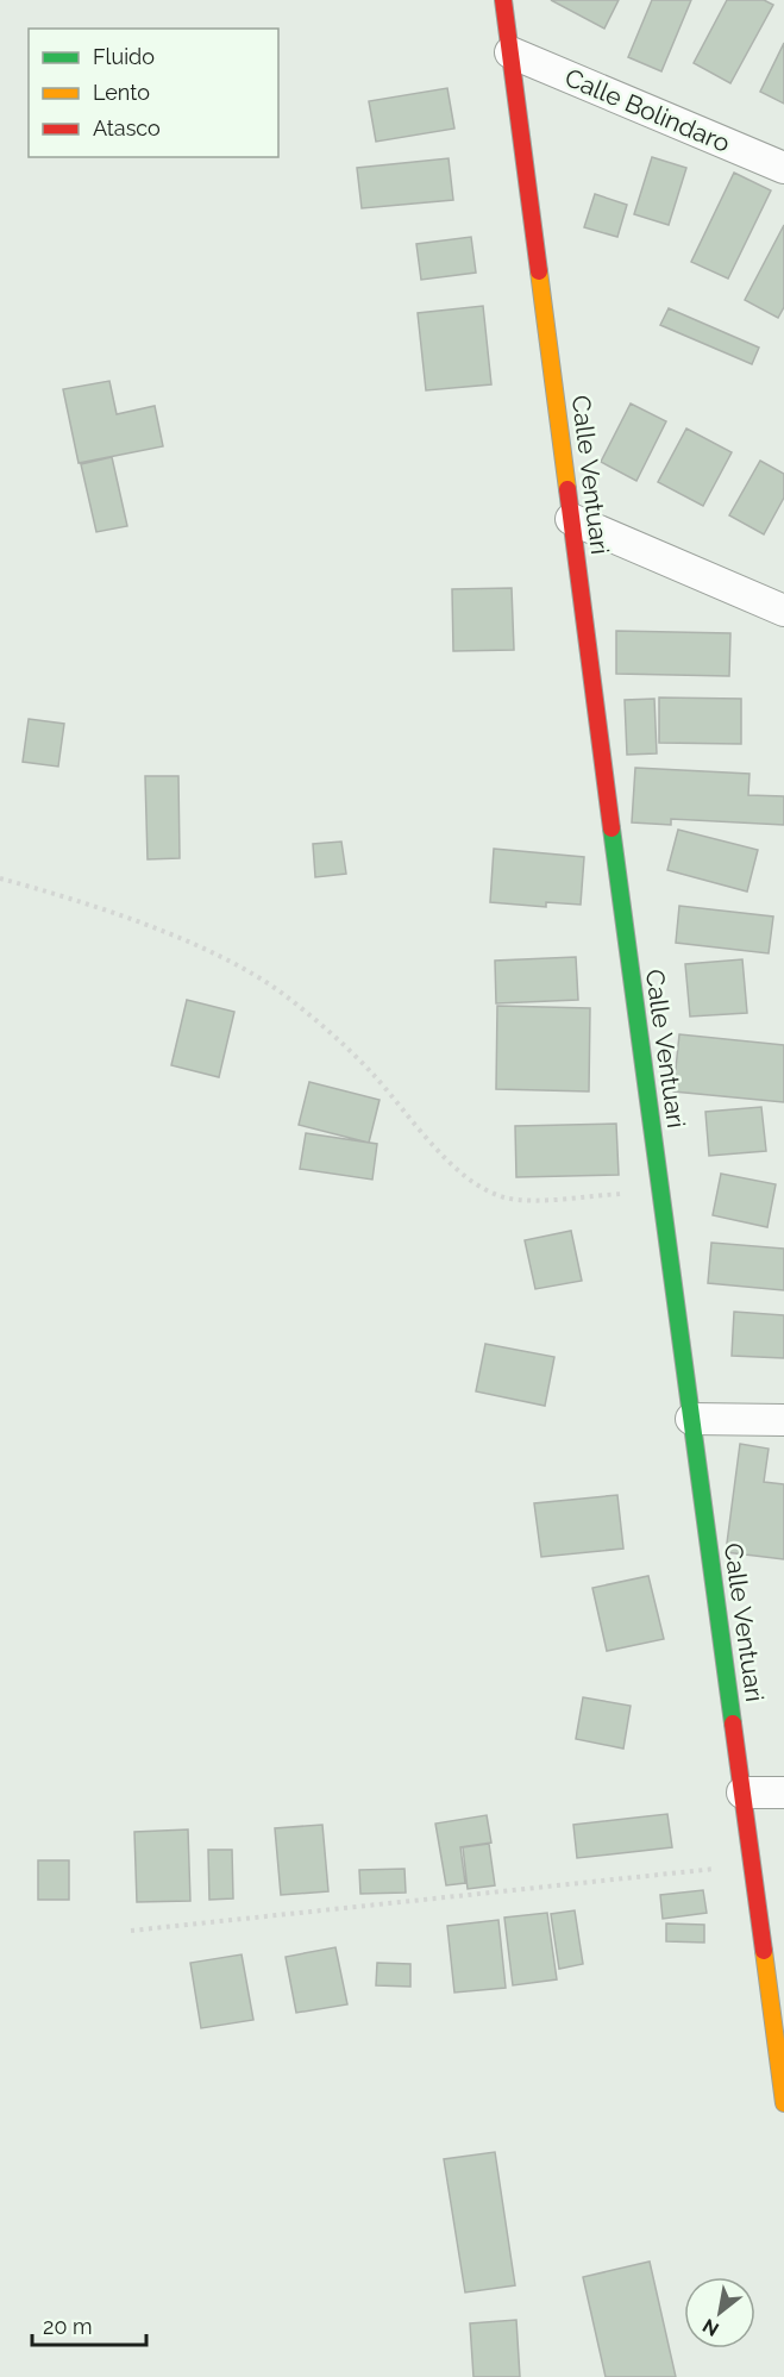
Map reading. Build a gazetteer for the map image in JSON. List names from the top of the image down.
{
  "streets": {
    "street": ["Calle Bolindaro", "Calle Ventuari"]
  },
  "crossings": [
    ["Calle Bolindaro", "Calle Ventuari"]
  ],
  "legend": ["Fluido", "Lento", "Atasco"],
  "scale_bar": "20 m",
  "north": "bottom left"
}
